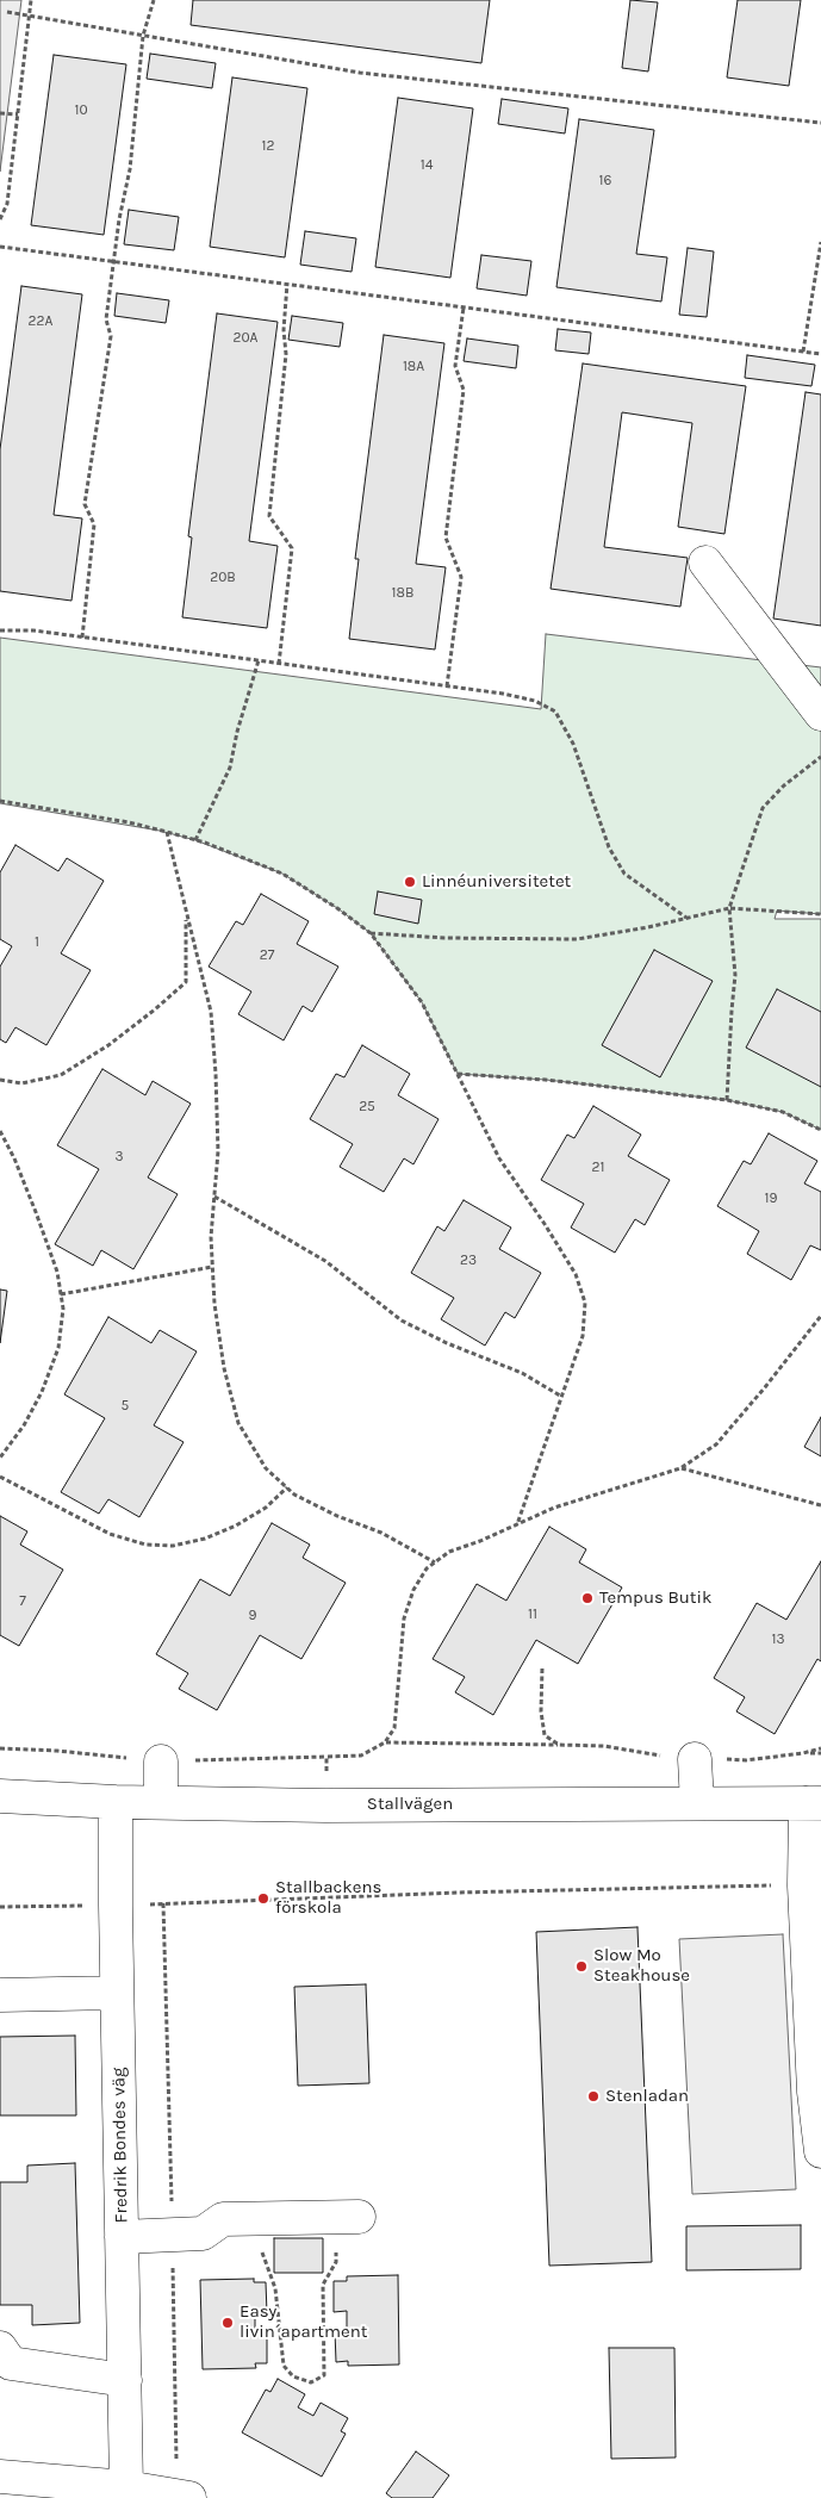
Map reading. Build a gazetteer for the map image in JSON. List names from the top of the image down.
{
  "streets": {
    "street": ["Stallvägen", "Fredrik Bondes väg"]
  },
  "crossings": [
    ["Stallvägen", "Fredrik Bondes väg"]
  ],
  "places": [
    "Linnéuniversitetet",
    "Tempus Butik",
    "Stallbackens förskola",
    "Slow Mo Steakhouse",
    "Stenladan",
    "Easy livin´apartment"
  ],
  "house_numbers": [
    "10",
    "12",
    "14",
    "16",
    "22A",
    "20A",
    "18A",
    "20B",
    "18B",
    "1",
    "27",
    "25",
    "3",
    "21",
    "19",
    "23",
    "5",
    "7",
    "11",
    "9",
    "13"
  ]
}
